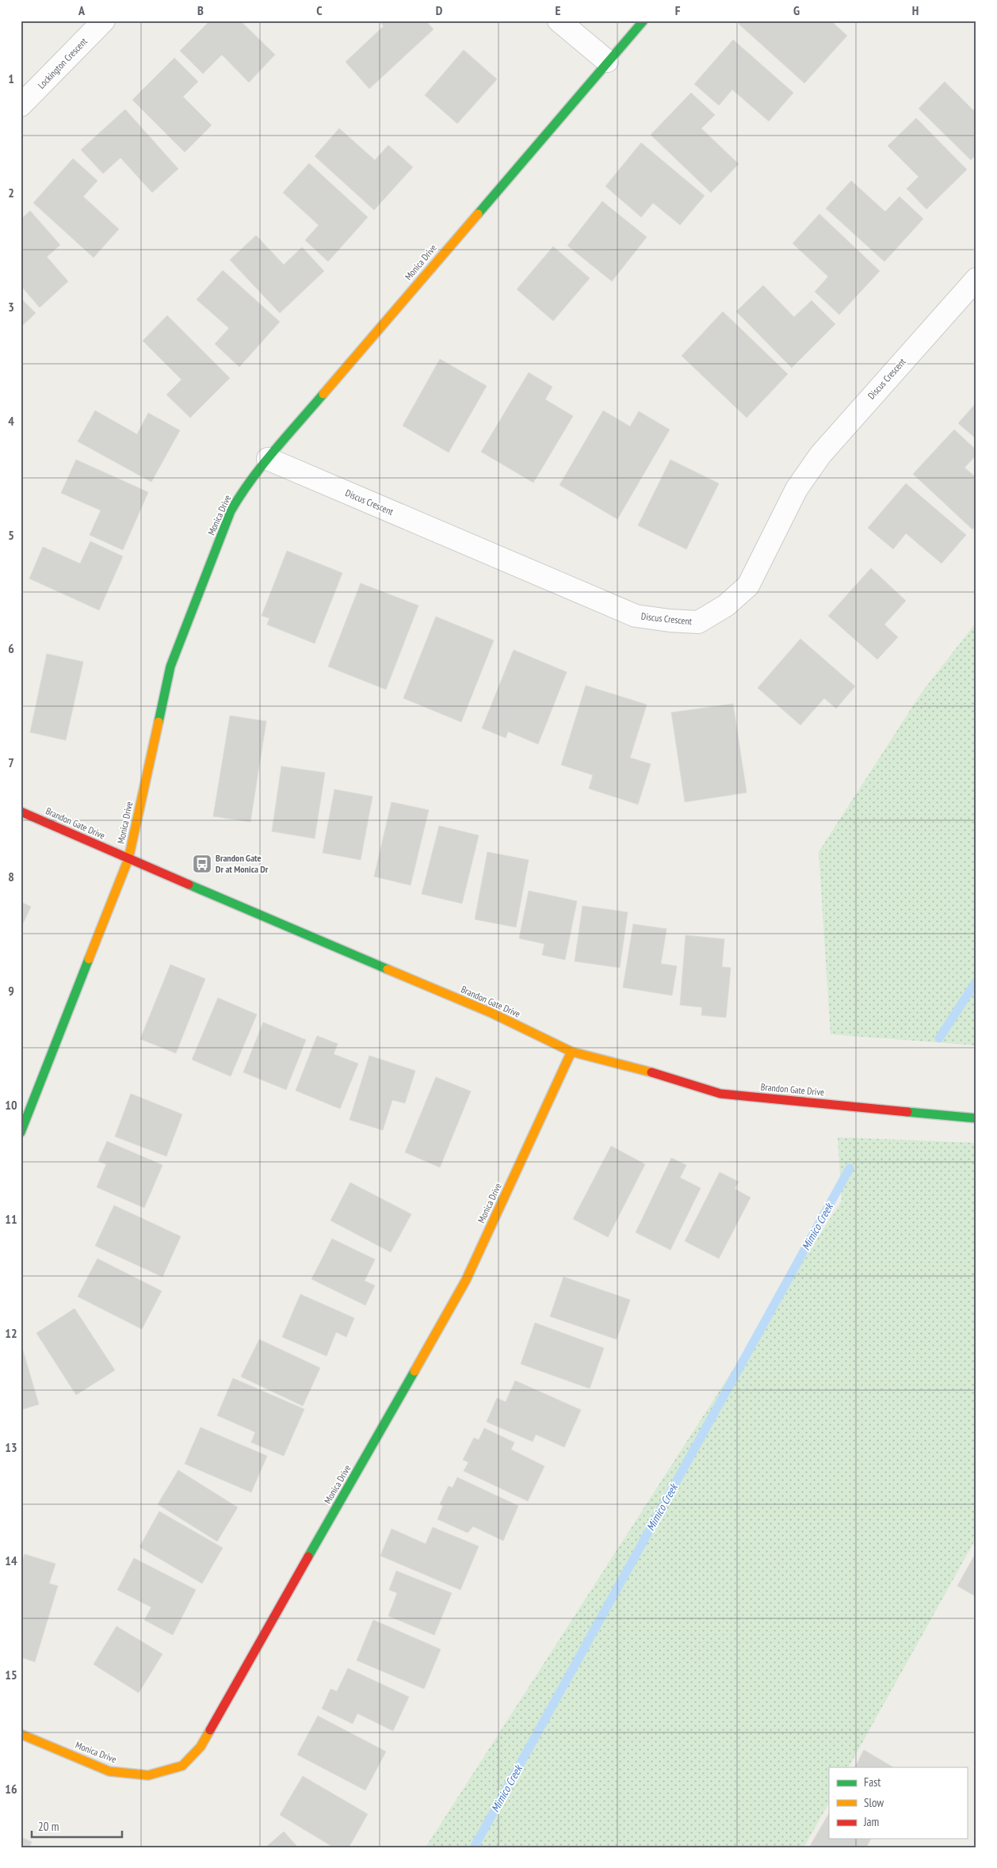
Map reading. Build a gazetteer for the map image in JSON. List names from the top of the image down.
{
  "streets": {
    "street": [
      "Lockington Crescent",
      "Monica Drive",
      "Discus Crescent",
      "Brandon Gate Drive"
    ]
  },
  "crossings": [
    ["Monica Drive", "Discus Crescent"],
    ["Monica Drive", "Brandon Gate Drive"]
  ],
  "water": ["Mimico Creek"],
  "places": {
    "bus stop": ["Brandon Gate Dr at Monica Dr"]
  },
  "legend": ["Fast", "Slow", "Jam"],
  "scale_bar": "20 m",
  "grid": {
    "columns": [
      "A",
      "B",
      "C",
      "D",
      "E",
      "F",
      "G",
      "H"
    ],
    "rows": [
      "1",
      "2",
      "3",
      "4",
      "5",
      "6",
      "7",
      "8",
      "9",
      "10",
      "11",
      "12",
      "13",
      "14",
      "15",
      "16"
    ]
  }
}
